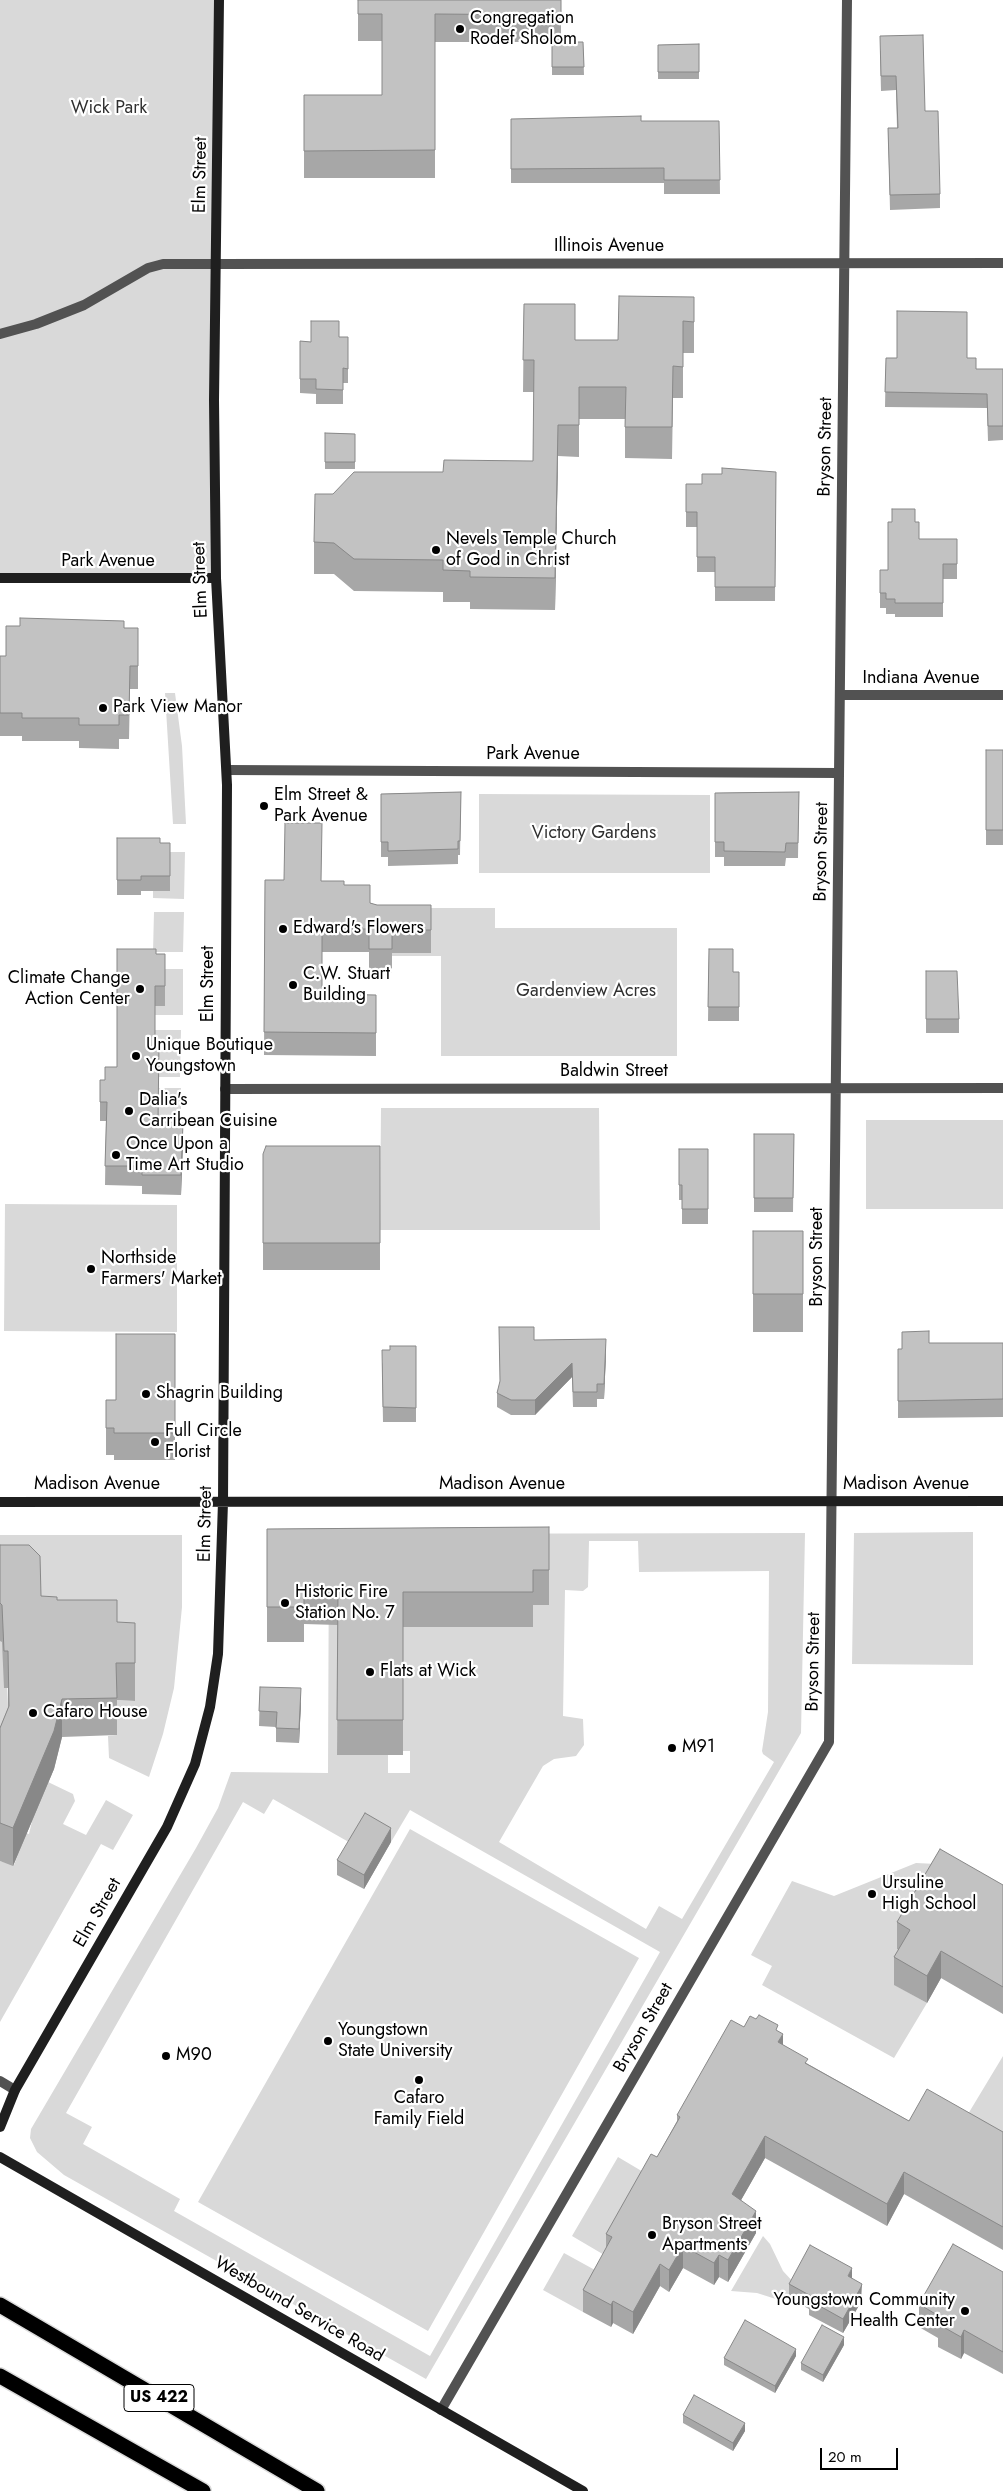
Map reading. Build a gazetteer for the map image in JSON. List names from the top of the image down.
{
  "streets": {
    "highway": ["US 422"],
    "street": [
      "Elm Street",
      "Illinois Avenue",
      "Bryson Street",
      "Park Avenue",
      "Indiana Avenue",
      "Baldwin Street",
      "Madison Avenue",
      "Westbound Service Road"
    ]
  },
  "crossings": [
    ["Elm Street", "Illinois Avenue"],
    ["Elm Street", "Park Avenue"],
    ["Elm Street", "Baldwin Street"],
    ["Elm Street", "Madison Avenue"],
    ["Illinois Avenue", "Bryson Street"],
    ["Bryson Street", "Park Avenue"],
    ["Bryson Street", "Indiana Avenue"],
    ["Bryson Street", "Baldwin Street"],
    ["Bryson Street", "Madison Avenue"],
    ["Bryson Street", "Westbound Service Road"]
  ],
  "parks": ["Wick Park", "Victory Gardens", "Gardenview Acres"],
  "places": [
    "Congregation Rodef Sholom",
    "Nevels Temple Church of God in Christ",
    "Park View Manor",
    "Elm Street & Park Avenue",
    "Edward's Flowers",
    "C.W. Stuart Building",
    "Climate Change Action Center",
    "Unique Boutique Youngstown",
    "Dalia's Carribean Cuisine",
    "Once Upon a Time Art Studio",
    "Northside Farmers' Market",
    "Shagrin Building",
    "Full Circle Florist",
    "Historic Fire Station No. 7",
    "Flats at Wick",
    "Cafaro House",
    "M91",
    "Ursuline High School",
    "Youngstown State University",
    "M90",
    "Cafaro Family Field",
    "Bryson Street Apartments",
    "Youngstown Community Health Center"
  ],
  "scale_bar": "20 m"
}
